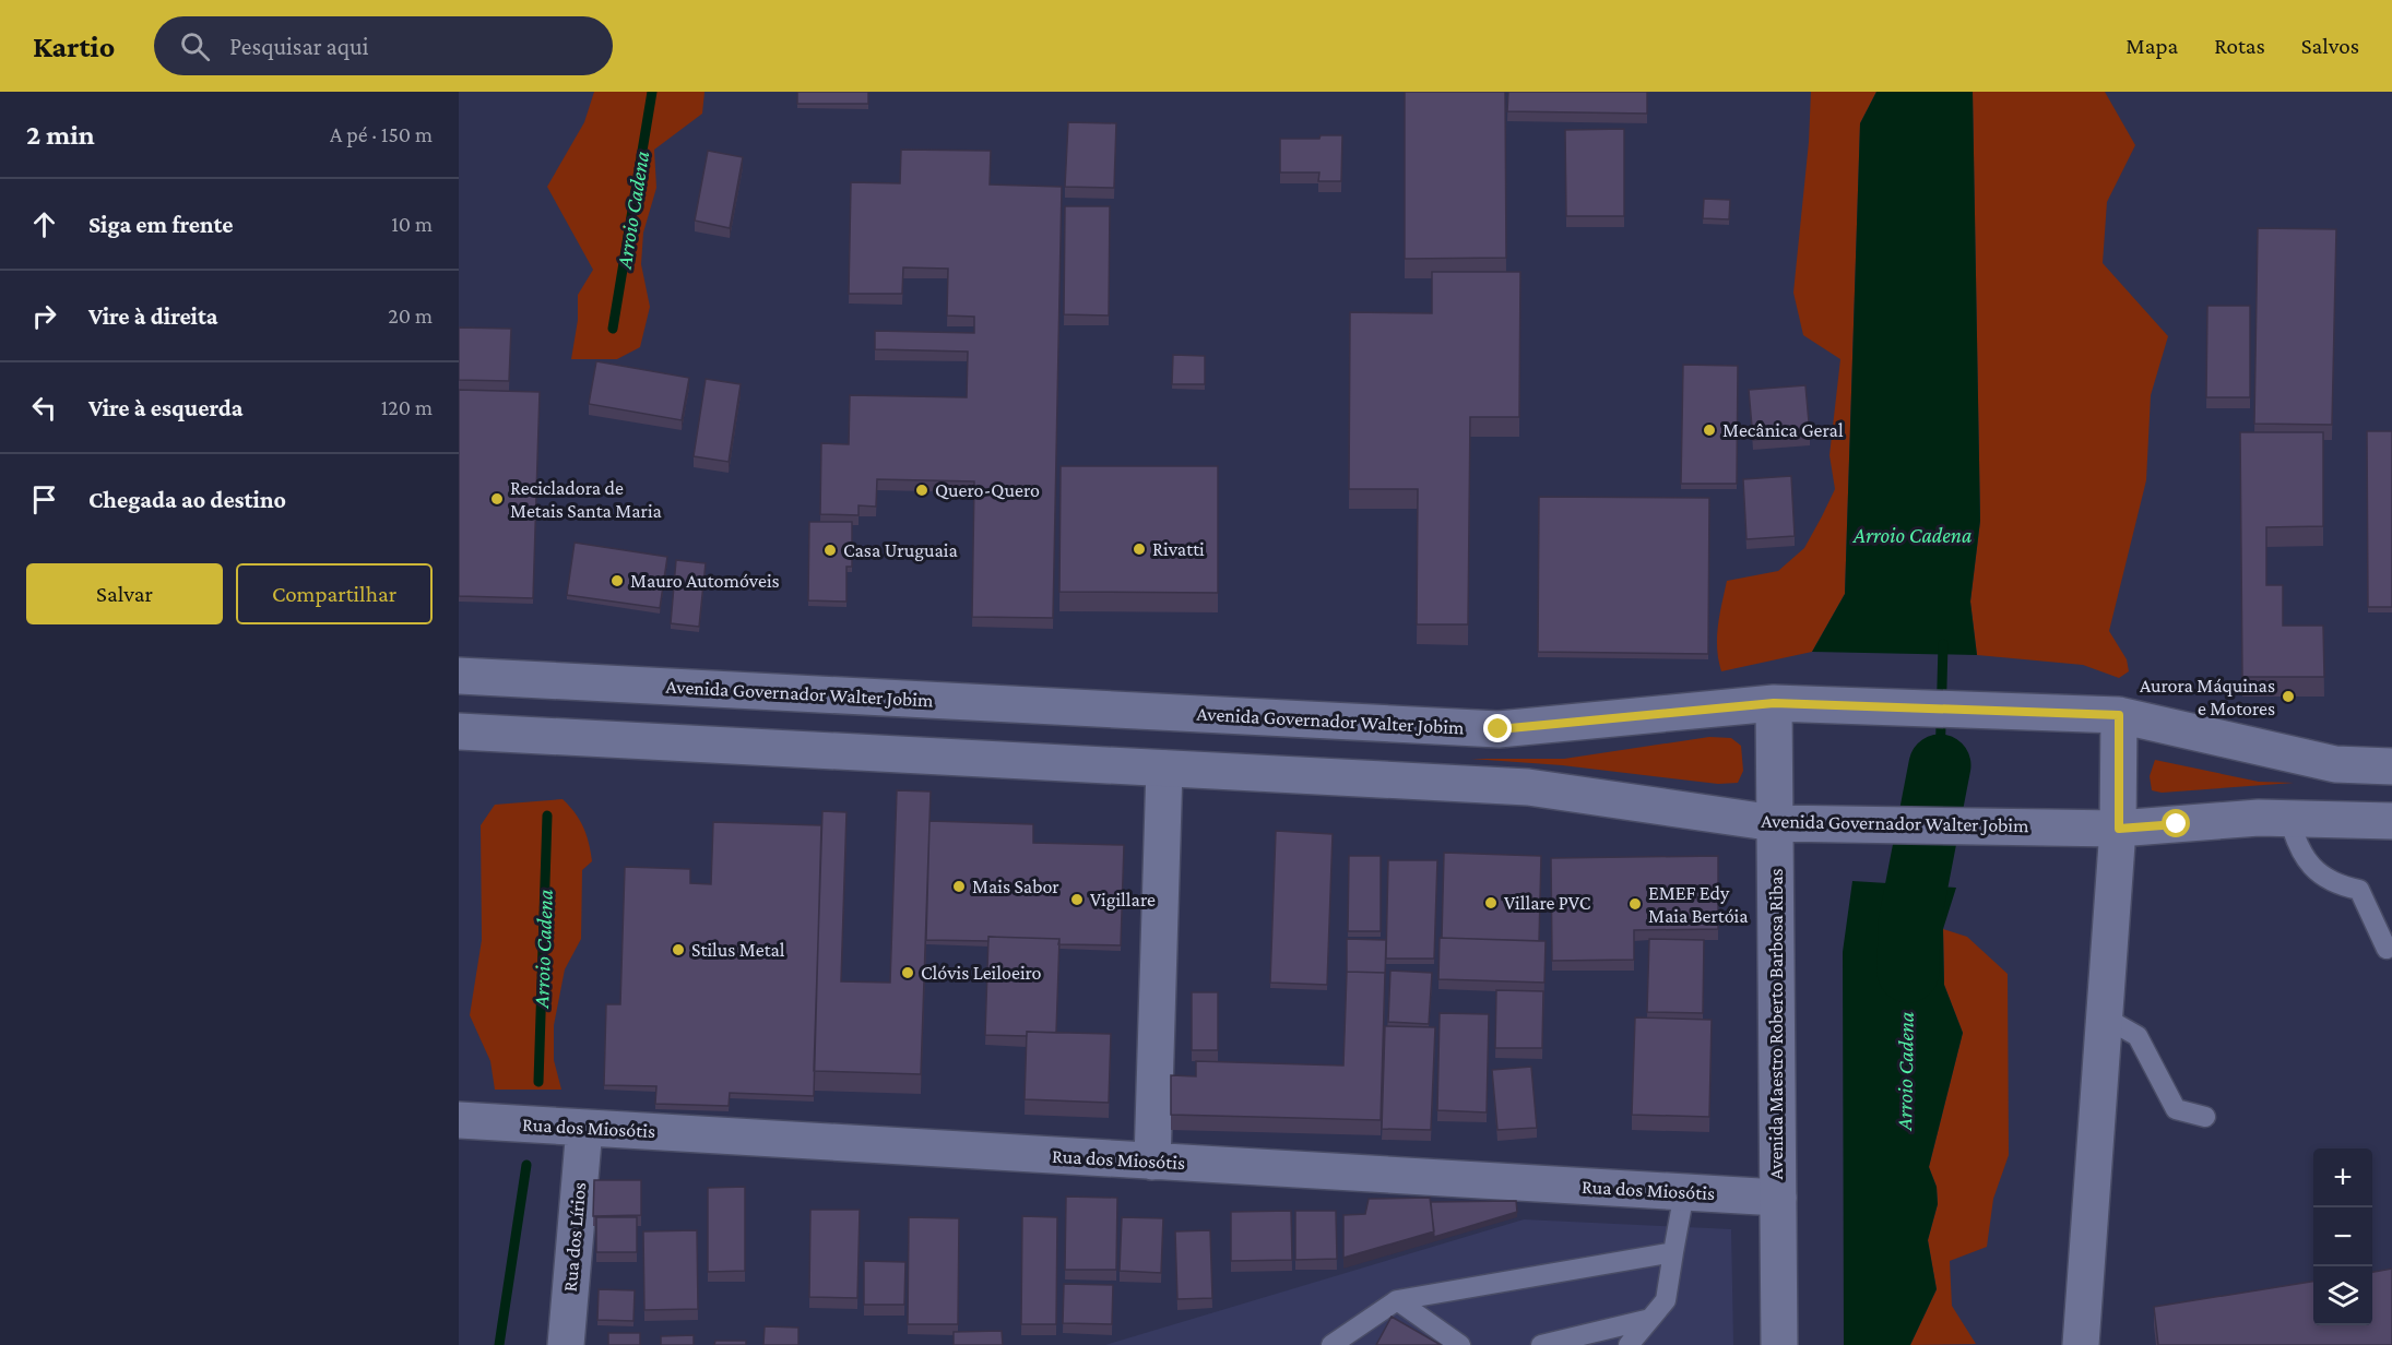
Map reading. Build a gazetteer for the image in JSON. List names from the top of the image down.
{
  "streets": {
    "main road": [
      "Avenida Governador Walter Jobim",
      "Avenida Maestro Roberto Barbosa Ribas",
      "Rua dos Miosótis",
      "Rua dos Lírios"
    ]
  },
  "crossings": [
    ["Avenida Governador Walter Jobim", "Avenida Maestro Roberto Barbosa Ribas"],
    ["Avenida Maestro Roberto Barbosa Ribas", "Rua dos Miosótis"],
    ["Rua dos Miosótis", "Rua dos Lírios"]
  ],
  "water": ["Arroio Cadena"],
  "places": [
    "Mecânica Geral",
    "Quero-Quero",
    "Recicladora de Metais Santa Maria",
    "Rivatti",
    "Casa Uruguaia",
    "Mauro Automóveis",
    "Aurora Máquinas e Motores",
    "Mais Sabor",
    "Vigillare",
    "Villare PVC",
    "EMEF Edy Maia Bertóia",
    "Stilus Metal",
    "Clóvis Leiloeiro"
  ],
  "page": {
    "header": "Kartio",
    "search": "Pesquisar aqui",
    "nav": ["Mapa", "Rotas", "Salvos"],
    "heading": ["2 min", "A pé · 150 m"],
    "list": [
      ["Siga em frente", "10 m"],
      ["Vire à direita", "20 m"],
      ["Vire à esquerda", "120 m"],
      "Chegada ao destino"
    ],
    "buttons": ["Salvar", "Compartilhar"],
    "map_buttons": ["+", "−"]
  }
}
